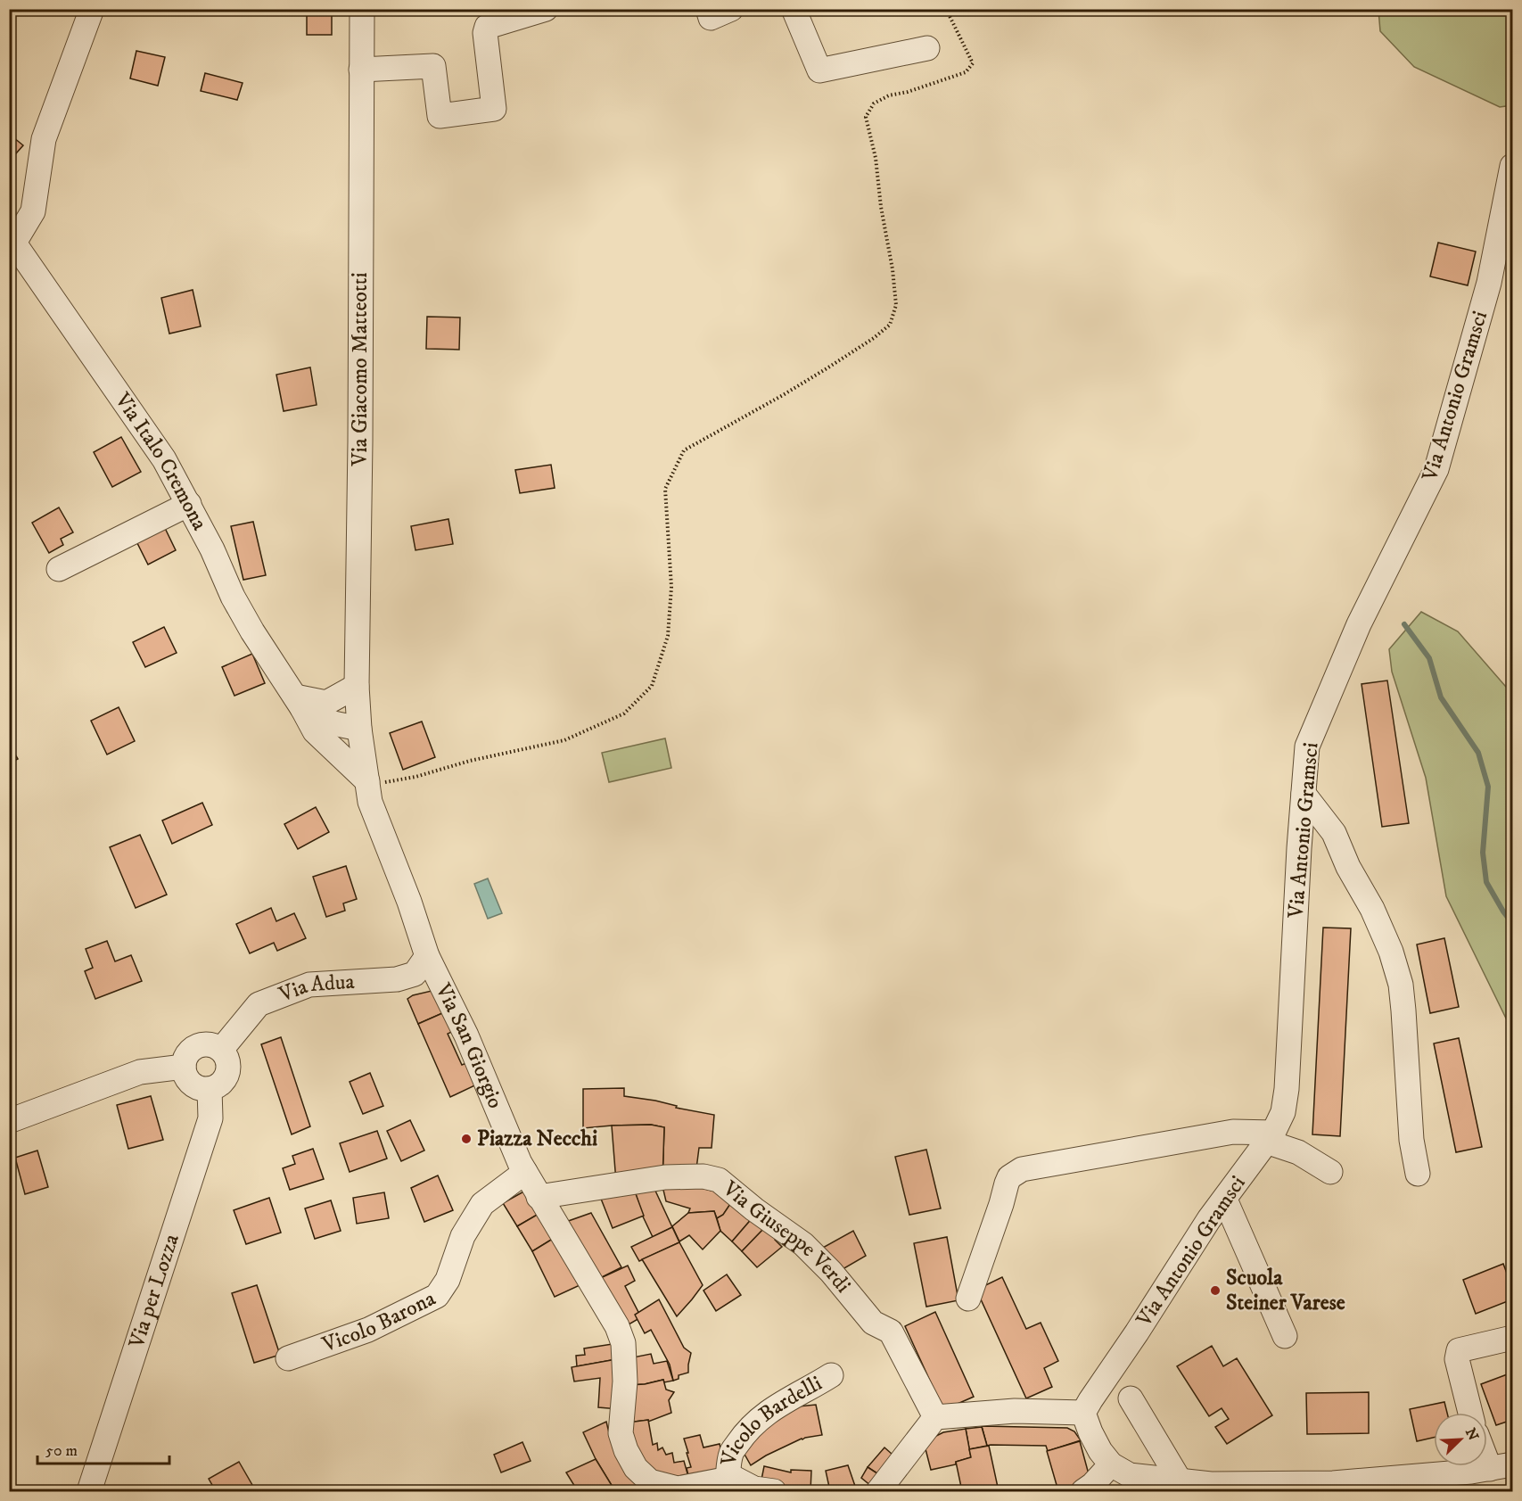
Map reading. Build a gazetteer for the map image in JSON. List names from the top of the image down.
{
  "streets": {
    "street": [
      "Via Giacomo Matteotti",
      "Via Antonio Gramsci",
      "Via Italo Cremona",
      "Via Adua",
      "Via San Giorgio",
      "Via Giuseppe Verdi",
      "Via per Lozza",
      "Vicolo Barona",
      "Vicolo Bardelli"
    ]
  },
  "crossings": [
    ["Via Giacomo Matteotti", "Via San Giorgio"],
    ["Via Italo Cremona", "Via San Giorgio"],
    ["Via Adua", "Via San Giorgio"],
    ["Via Adua", "Via per Lozza"],
    ["Via San Giorgio", "Via Giuseppe Verdi"],
    ["Via San Giorgio", "Vicolo Barona"],
    ["Via San Giorgio", "Vicolo Bardelli"]
  ],
  "places": ["Piazza Necchi", "Scuola Steiner Varese"],
  "scale_bar": "50 m",
  "north": "top right"
}
